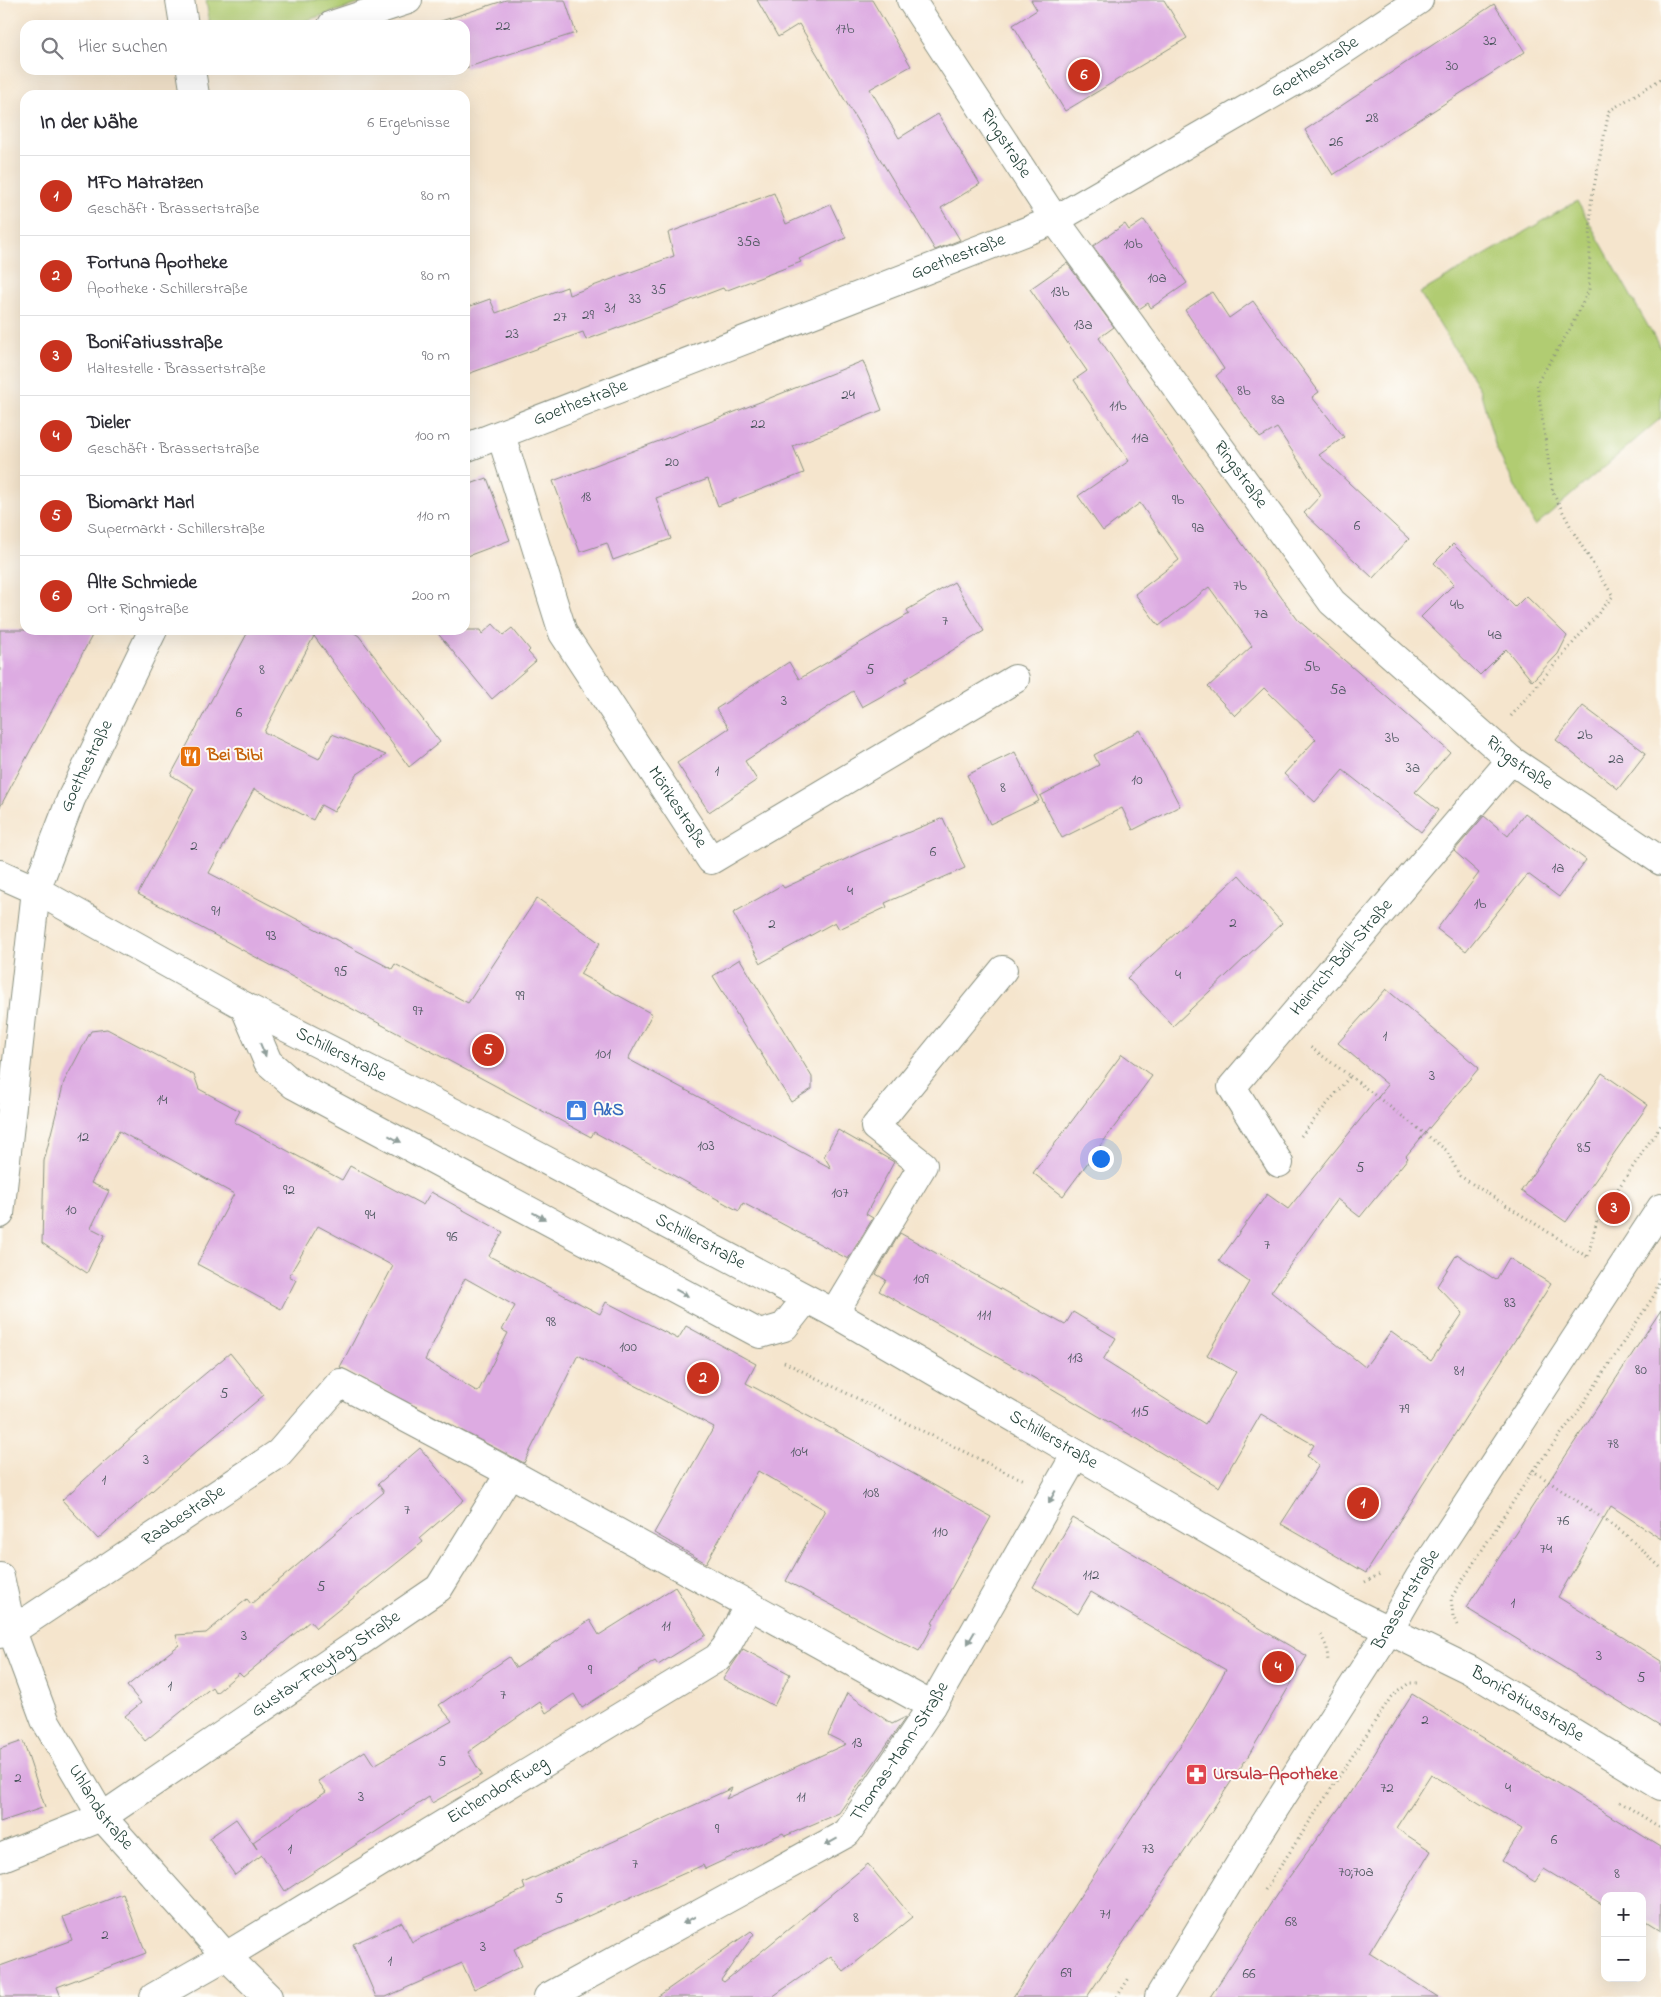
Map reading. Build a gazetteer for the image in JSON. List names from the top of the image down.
{
  "streets": {
    "street": [
      "Goethestraße",
      "Ringstraße",
      "Mörikestraße",
      "Heinrich-Böll-Straße",
      "Schillerstraße",
      "Raabestraße",
      "Brassertstraße",
      "Gustav-Freytag-Straße",
      "Bonifatiusstraße",
      "Thomas-Mann-Straße",
      "Eichendorffweg",
      "Uhlandstraße"
    ]
  },
  "crossings": [
    ["Goethestraße", "Ringstraße"],
    ["Goethestraße", "Mörikestraße"],
    ["Goethestraße", "Schillerstraße"],
    ["Ringstraße", "Heinrich-Böll-Straße"],
    ["Schillerstraße", "Brassertstraße"],
    ["Schillerstraße", "Bonifatiusstraße"],
    ["Schillerstraße", "Thomas-Mann-Straße"],
    ["Raabestraße", "Gustav-Freytag-Straße"],
    ["Raabestraße", "Uhlandstraße"],
    ["Brassertstraße", "Bonifatiusstraße"],
    ["Gustav-Freytag-Straße", "Uhlandstraße"],
    ["Eichendorffweg", "Uhlandstraße"]
  ],
  "one_way": ["Thomas-Mann-Straße"],
  "places": {
    "restaurant": ["Bei Bibi"],
    "shop": ["A&S"],
    "pharmacy": ["Ursula-Apotheke"]
  },
  "house_numbers": [
    "22",
    "17b",
    "32",
    "30",
    "28",
    "26",
    "35a",
    "10b",
    "10a",
    "35",
    "13b",
    "33",
    "31",
    "29",
    "27",
    "13a",
    "23",
    "8b",
    "24",
    "8a",
    "11b",
    "22",
    "11a",
    "20",
    "18",
    "9b",
    "6",
    "9a",
    "7b",
    "4b",
    "7a",
    "7",
    "4a",
    "5b",
    "8",
    "5",
    "5a",
    "3",
    "6",
    "2b",
    "3b",
    "2a",
    "3a",
    "1",
    "10",
    "8",
    "2",
    "6",
    "1a",
    "4",
    "1b",
    "91",
    "2",
    "2",
    "93",
    "95",
    "4",
    "99",
    "97",
    "1",
    "101",
    "3",
    "14",
    "12",
    "103",
    "85",
    "5",
    "92",
    "107",
    "10",
    "94",
    "96",
    "7",
    "109",
    "83",
    "111",
    "98",
    "100",
    "113",
    "80",
    "81",
    "5",
    "79",
    "115",
    "78",
    "104",
    "3",
    "1",
    "108",
    "7",
    "76",
    "110",
    "74",
    "112",
    "5",
    "1",
    "11",
    "3",
    "3",
    "9",
    "5",
    "1",
    "7",
    "2",
    "13",
    "5",
    "2",
    "72",
    "4",
    "3",
    "11",
    "9",
    "6",
    "1",
    "73",
    "7",
    "70;70a",
    "8",
    "5",
    "71",
    "8",
    "68",
    "2",
    "3",
    "1",
    "69",
    "66"
  ],
  "page": {
    "search": "Hier suchen",
    "pins": [
      "6",
      "5",
      "3",
      "2",
      "1",
      "4"
    ],
    "heading": ["In der Nähe", "6 Ergebnisse"],
    "list": [
      {
        "mark": "1",
        "name": "MFO Matratzen",
        "note": "Geschäft · Brassertstraße",
        "value": "80 m"
      },
      {
        "mark": "2",
        "name": "Fortuna Apotheke",
        "note": "Apotheke · Schillerstraße",
        "value": "80 m"
      },
      {
        "mark": "3",
        "name": "Bonifatiusstraße",
        "note": "Haltestelle · Brassertstraße",
        "value": "90 m"
      },
      {
        "mark": "4",
        "name": "Dieler",
        "note": "Geschäft · Brassertstraße",
        "value": "100 m"
      },
      {
        "mark": "5",
        "name": "Biomarkt Marl",
        "note": "Supermarkt · Schillerstraße",
        "value": "110 m"
      },
      {
        "mark": "6",
        "name": "Alte Schmiede",
        "note": "Ort · Ringstraße",
        "value": "200 m"
      }
    ],
    "map_buttons": ["+", "−"]
  }
}
